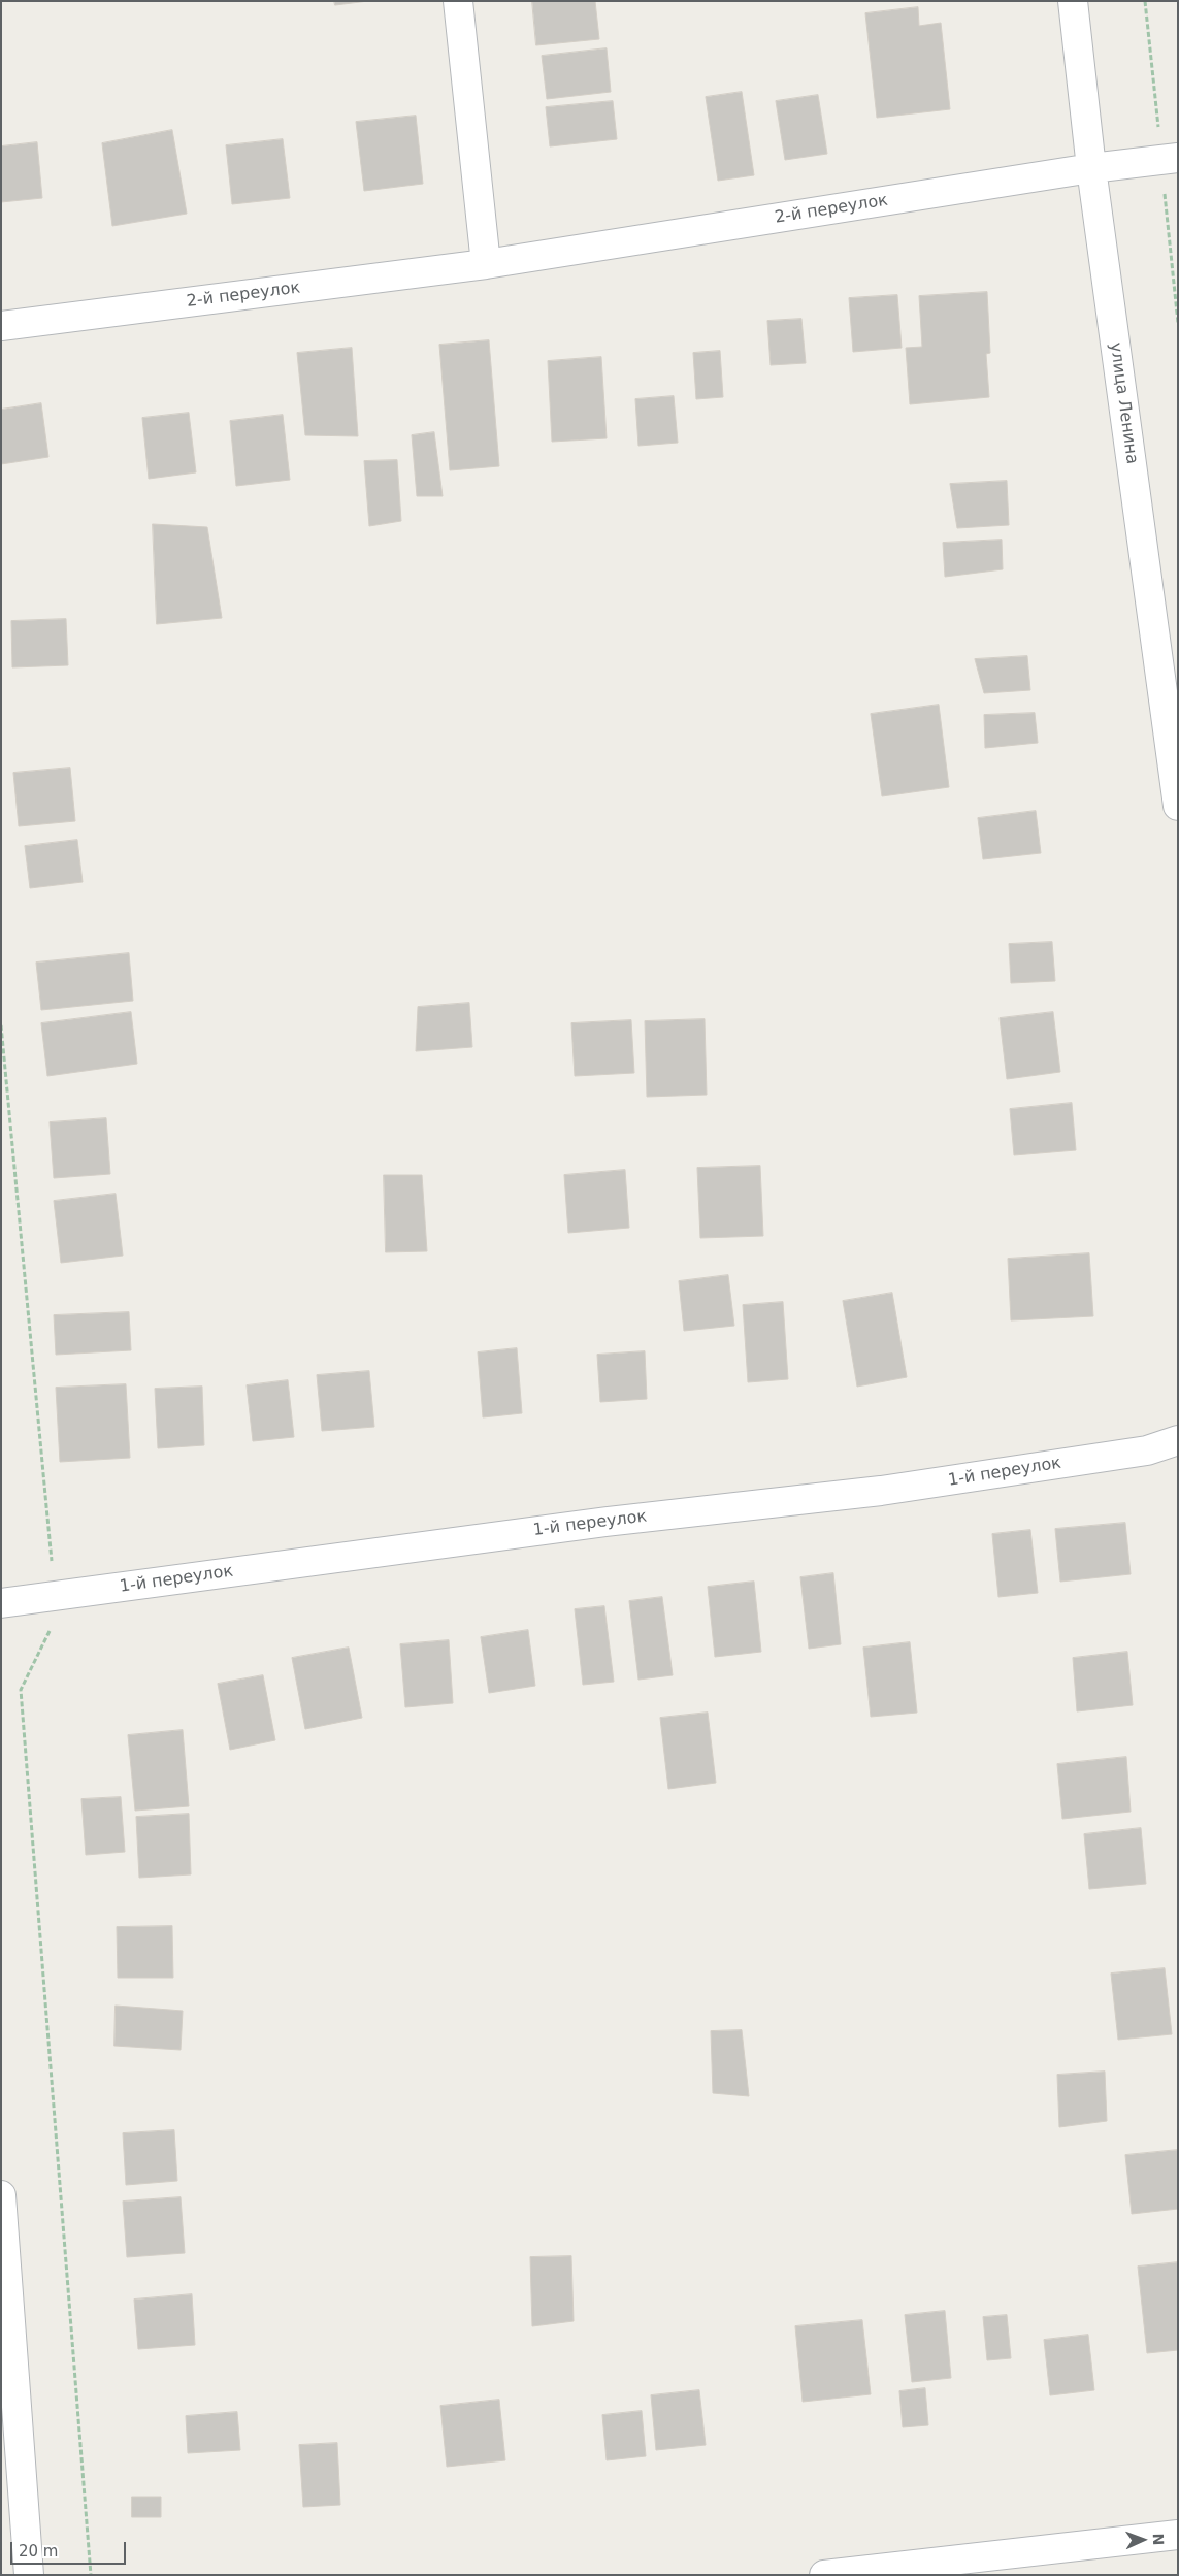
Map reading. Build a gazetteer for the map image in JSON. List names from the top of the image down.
{
  "streets": {
    "street": ["2-й переулок", "улица Ленина", "1-й переулок"]
  },
  "crossings": [
    ["2-й переулок", "улица Ленина"]
  ],
  "scale_bar": "20 m",
  "north": "right"
}
